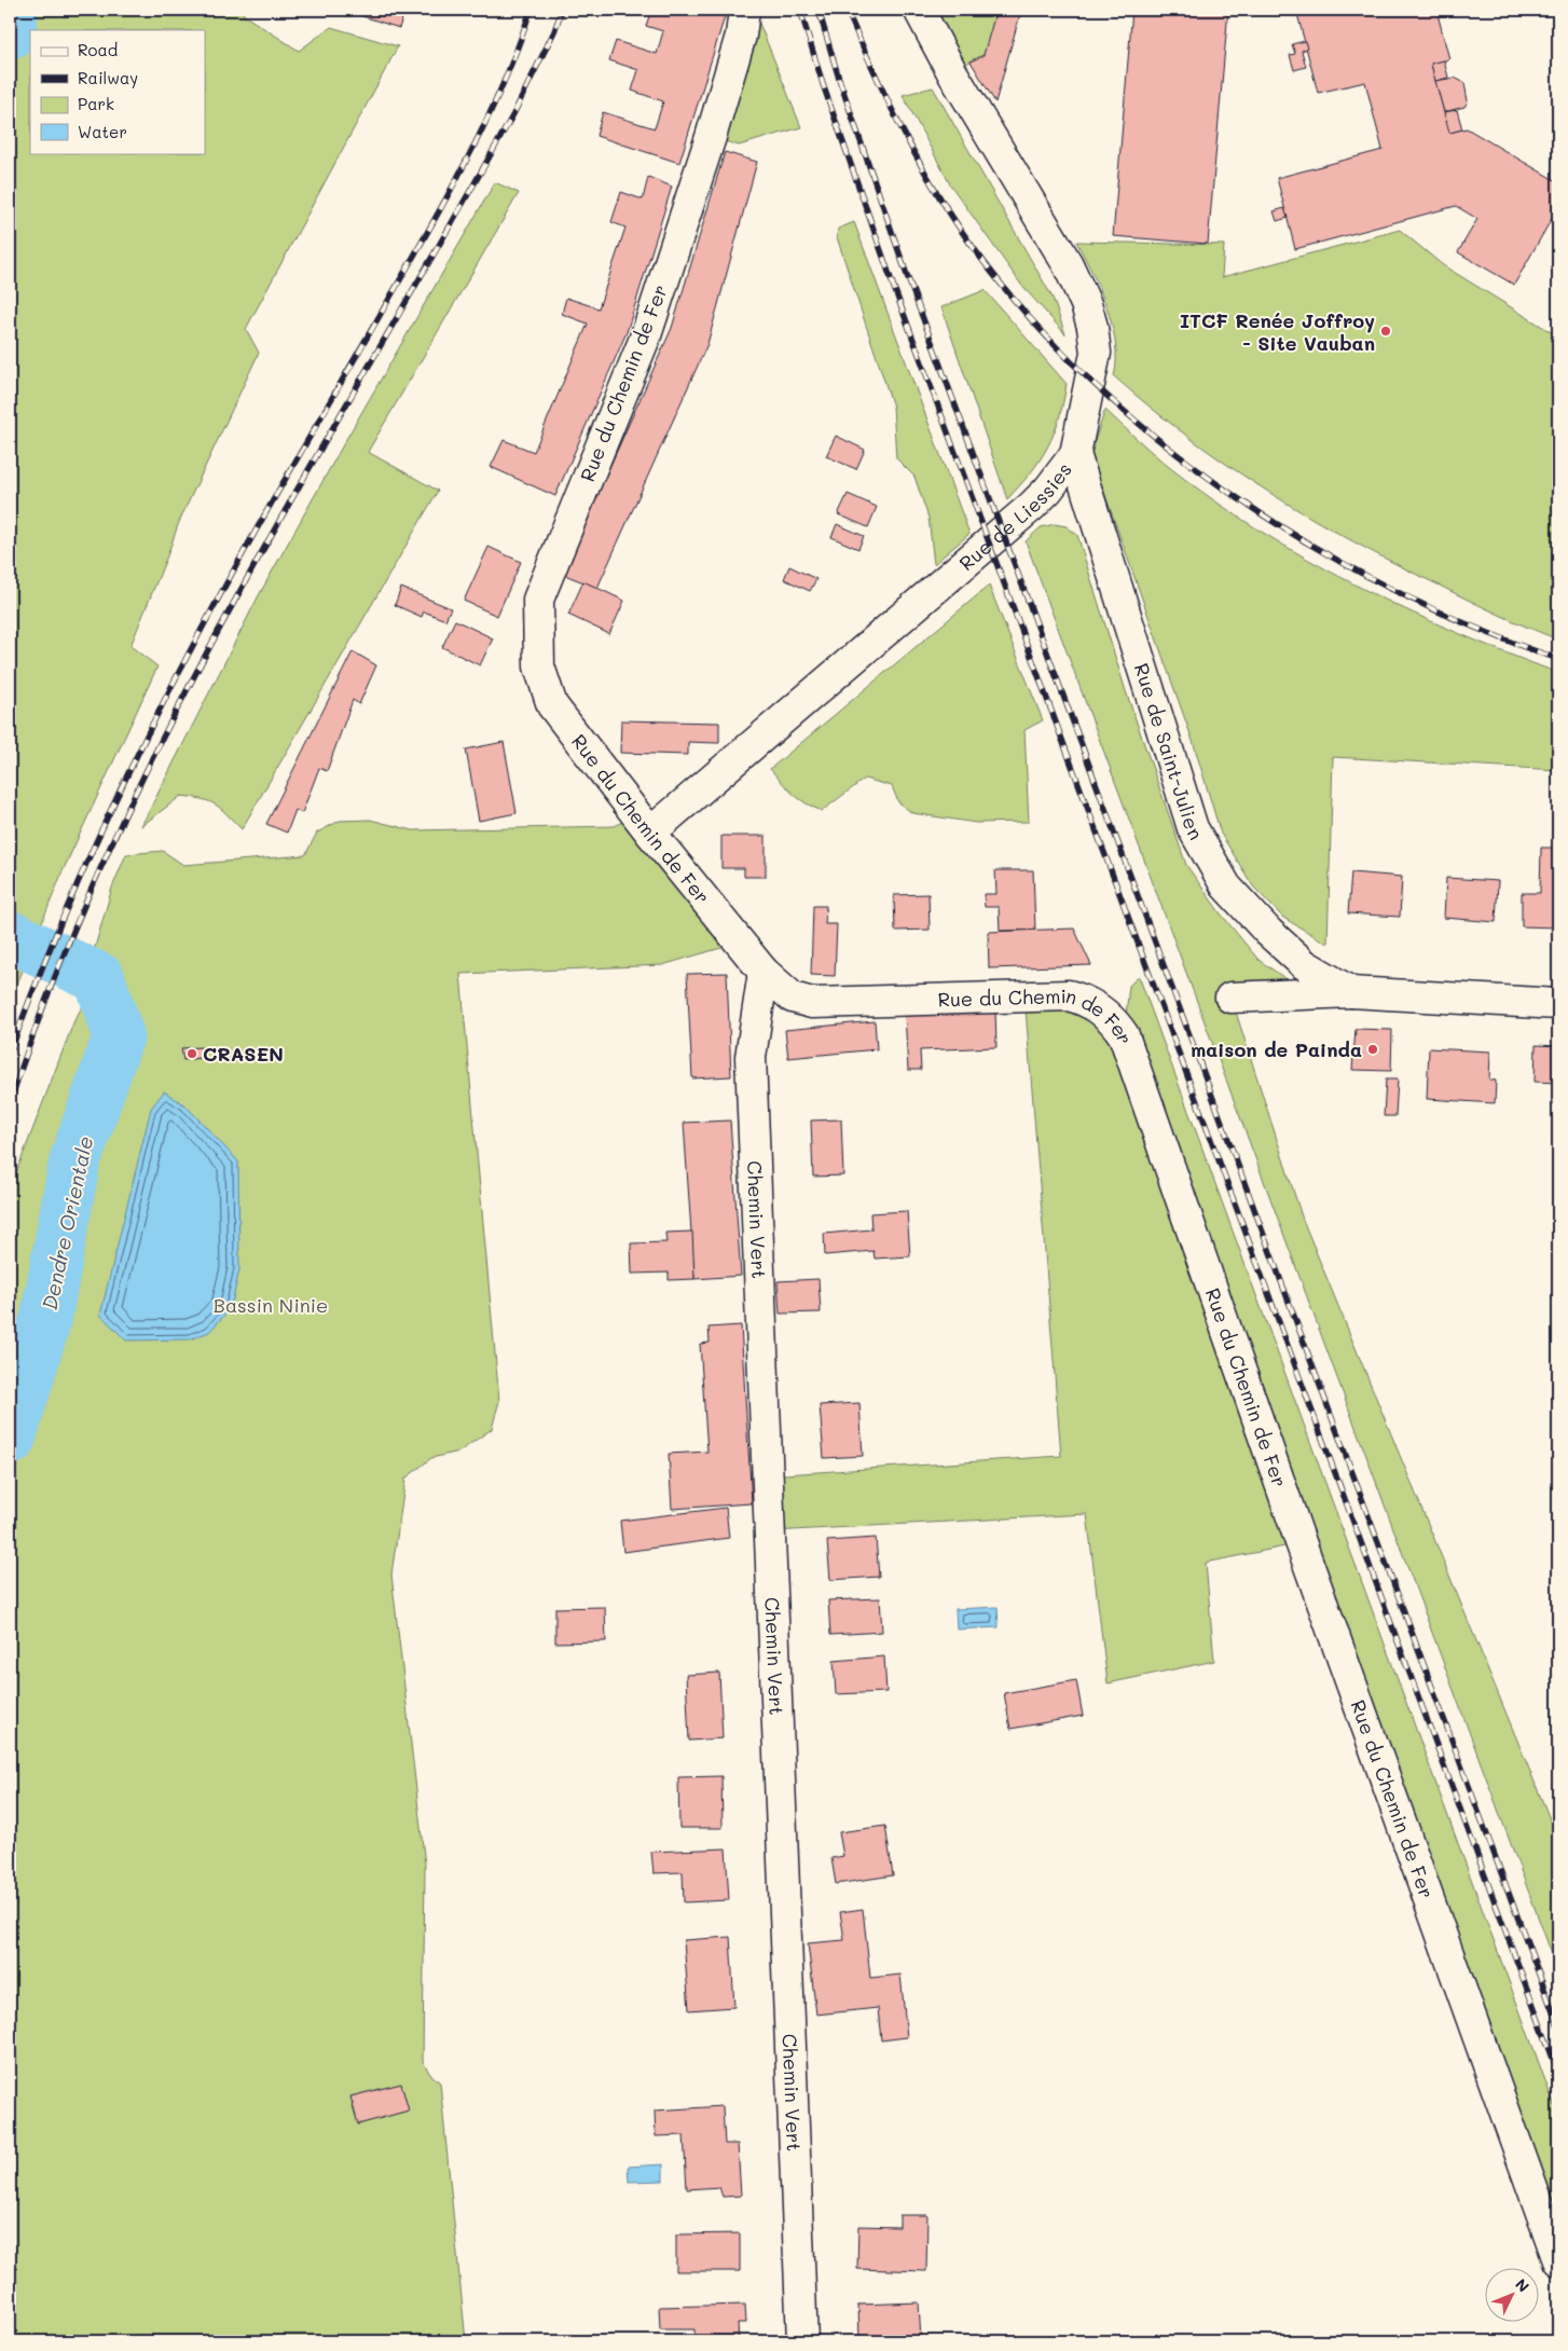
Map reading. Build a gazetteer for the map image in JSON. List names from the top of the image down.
{
  "streets": {
    "street": [
      "Rue du Chemin de Fer",
      "Rue de Liessies",
      "Rue de Saint-Julien",
      "Chemin Vert"
    ]
  },
  "crossings": [
    ["Rue du Chemin de Fer", "Rue de Liessies"],
    ["Rue du Chemin de Fer", "Chemin Vert"],
    ["Rue de Liessies", "Rue de Saint-Julien"]
  ],
  "water": ["Dendre Orientale"],
  "parks": ["Bassin Ninie"],
  "places": ["ITCF Renée Joffroy - Site Vauban", "maison de Painda", "CRASEN"],
  "legend": [
    "Road",
    "Railway",
    "Park",
    "Water"
  ],
  "north": "top right"
}
